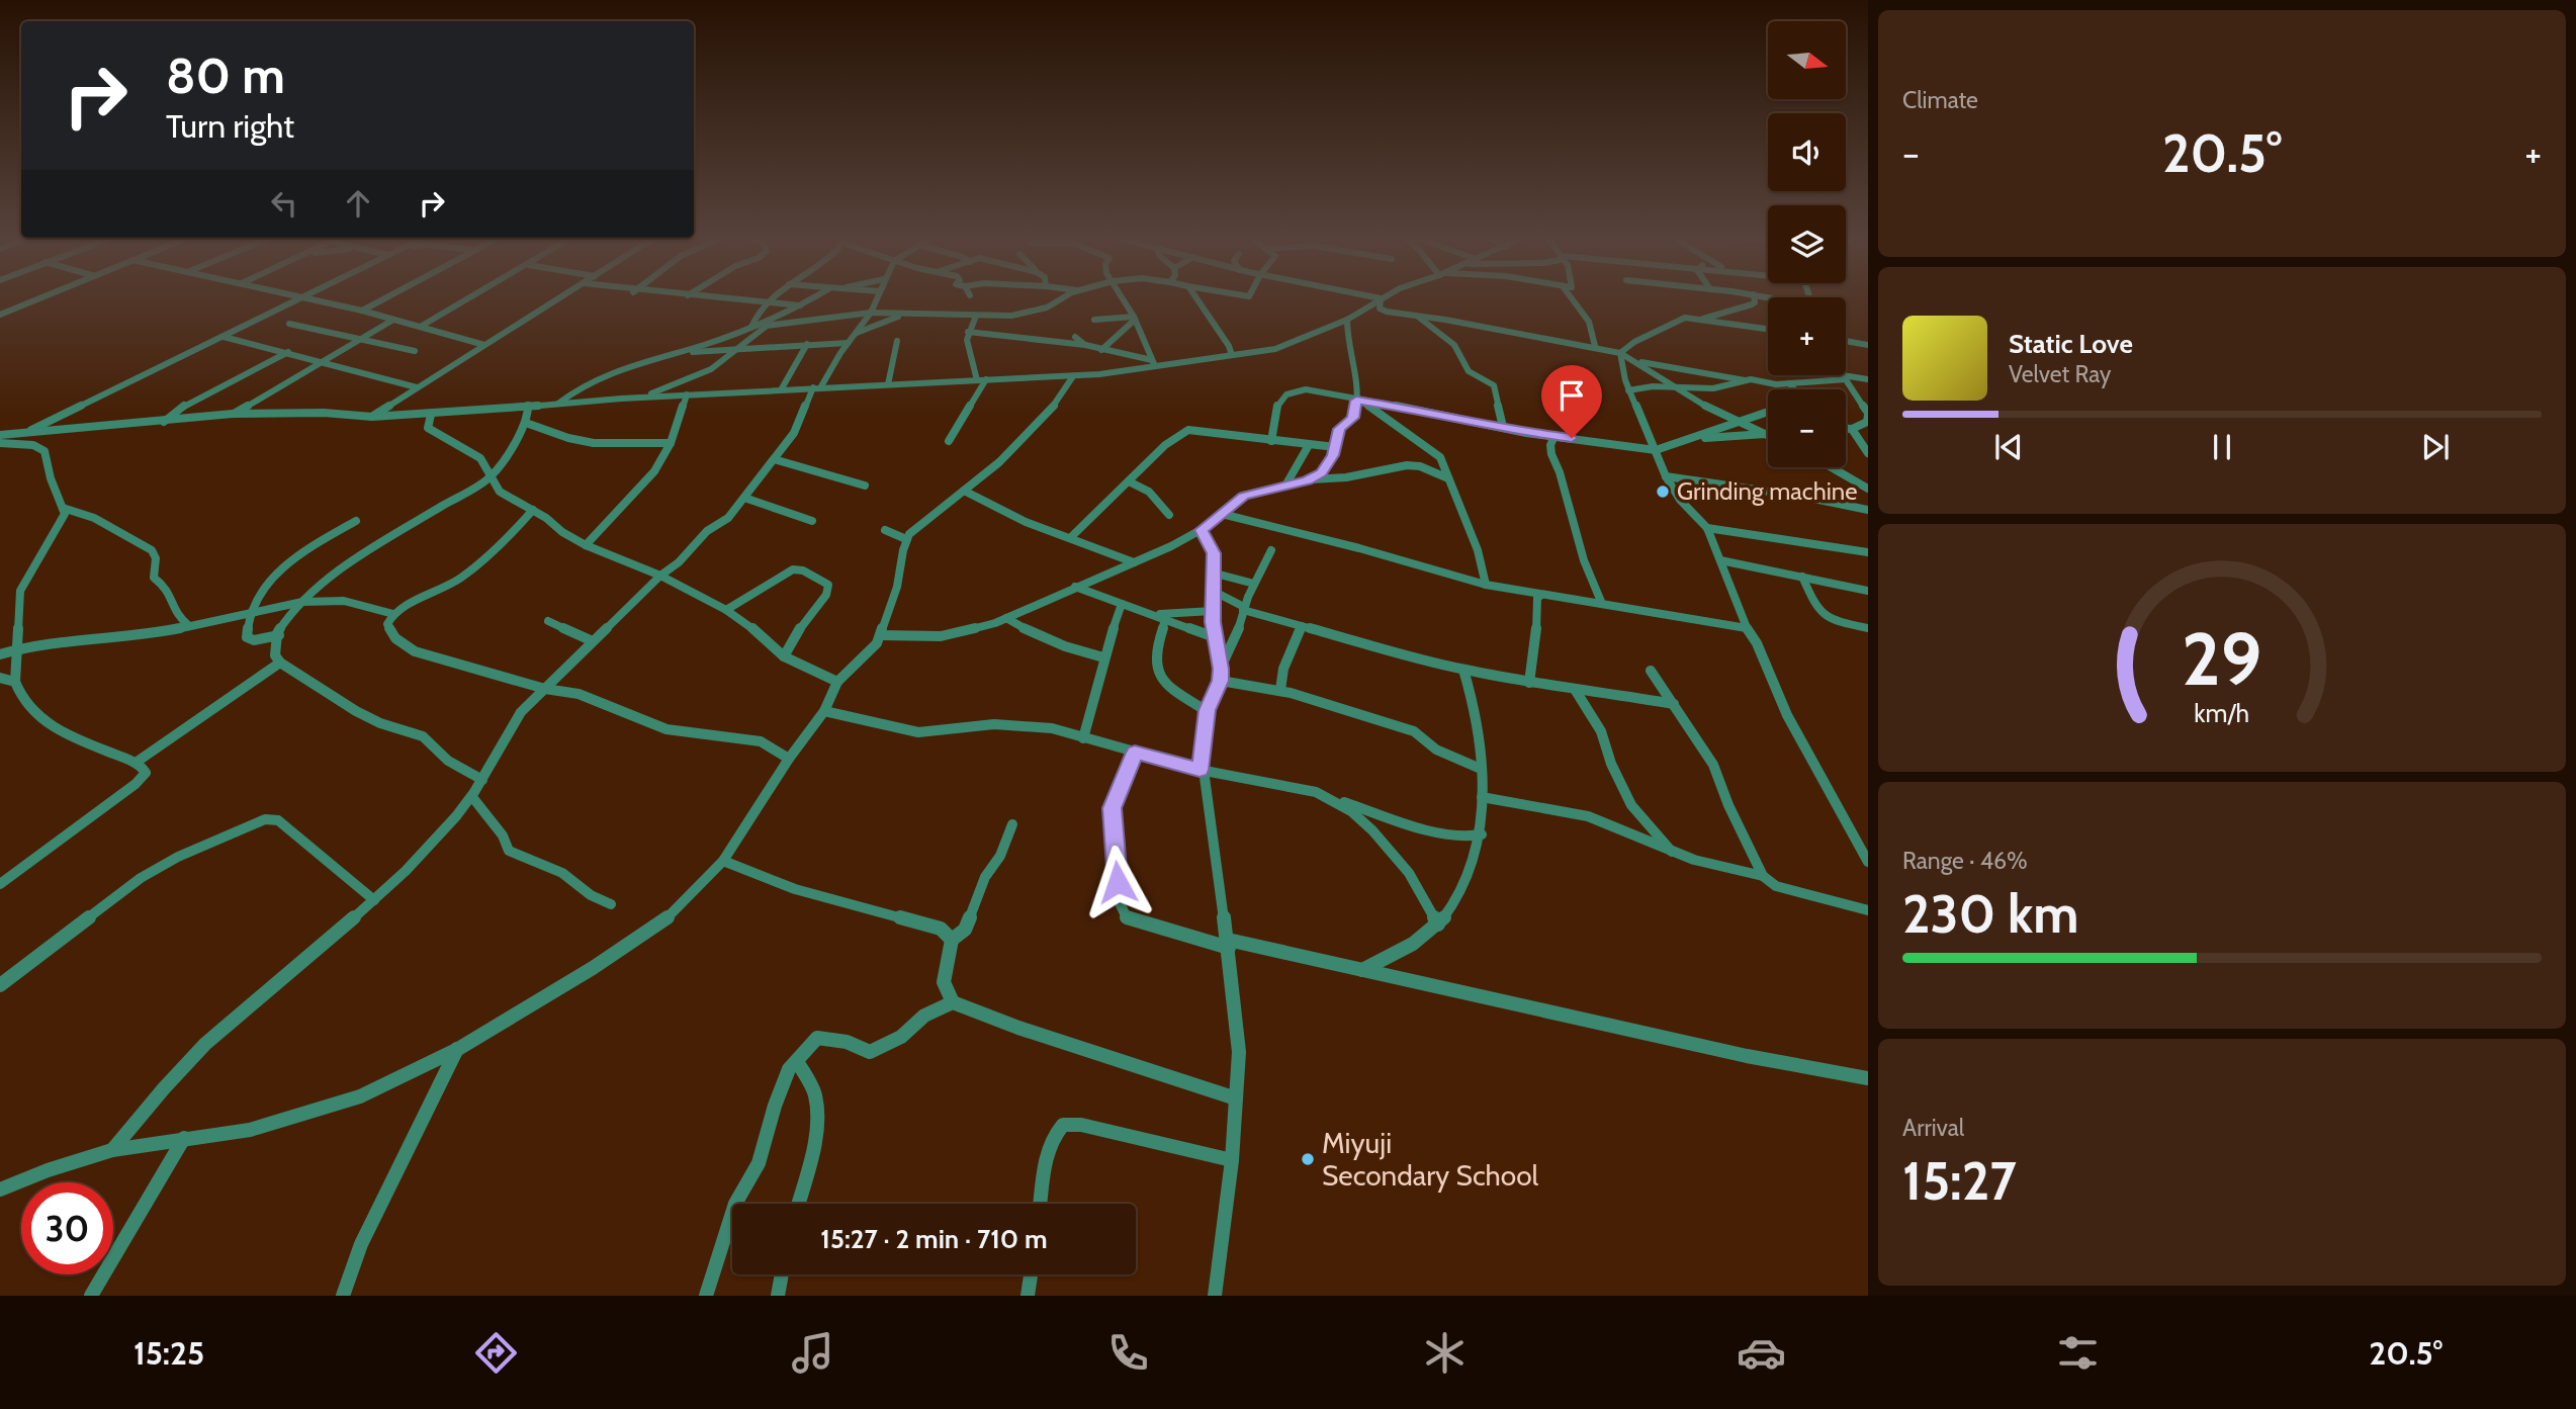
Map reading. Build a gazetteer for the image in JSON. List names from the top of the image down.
{
  "places": ["Grinding machine", "Miyuji Secondary School"],
  "north": "right",
  "page": {
    "tile": [
      "Climate",
      ["Range · 46%", "230 km"],
      ["Arrival", "15:27"]
    ],
    "map_buttons": ["+", "−"],
    "turn": ["80 m", "Turn right"],
    "heat": ["−", "20.5°", "+"],
    "song": ["Static Love", "Velvet Ray"],
    "limit": "30",
    "trip": "15:27 · 2 min · 710 m",
    "tabs": ["15:25", "20.5°"],
    "gauge": ["29", "km/h"]
  }
}
